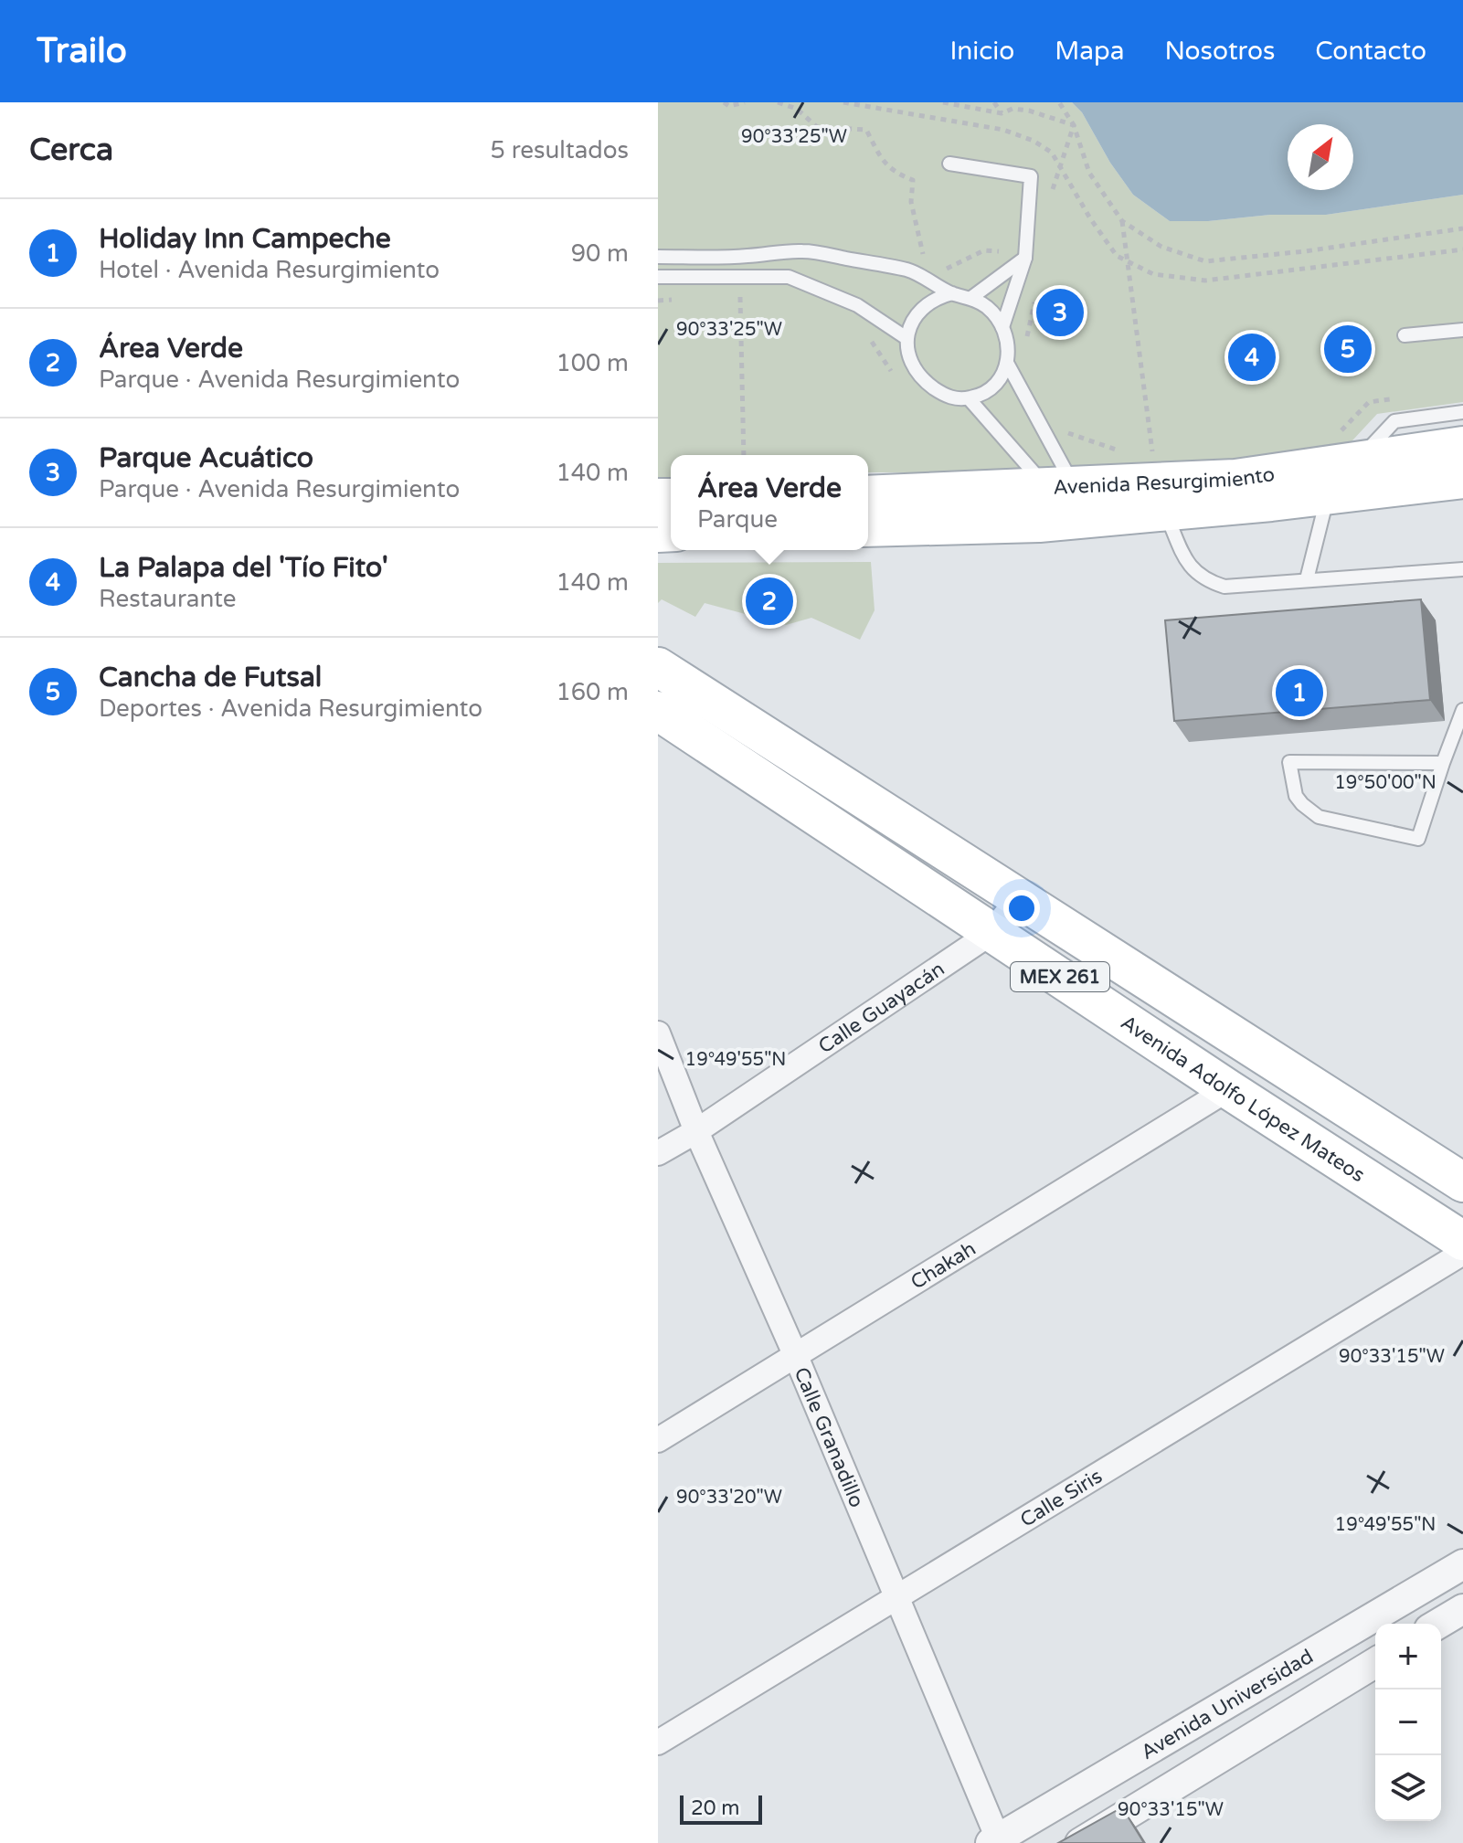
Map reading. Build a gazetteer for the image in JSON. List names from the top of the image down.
{
  "streets": {
    "main road": ["Avenida Resurgimiento", "MEX 261", "Avenida Adolfo López Mateos"],
    "street": [
      "Calle Guayacán",
      "Chakah",
      "Calle Granadillo",
      "Calle Siris",
      "Avenida Universidad"
    ]
  },
  "crossings": [
    ["MEX 261", "Calle Guayacán"],
    ["Calle Guayacán", "Avenida Adolfo López Mateos"],
    ["Calle Guayacán", "Calle Granadillo"],
    ["Avenida Adolfo López Mateos", "Chakah"],
    ["Chakah", "Calle Granadillo"],
    ["Calle Granadillo", "Calle Siris"],
    ["Calle Granadillo", "Avenida Universidad"]
  ],
  "scale_bar": "20 m",
  "north": "top right",
  "page": {
    "header": "Trailo",
    "nav": [
      "Inicio",
      "Mapa",
      "Nosotros",
      "Contacto"
    ],
    "heading": ["Cerca", "5 resultados"],
    "list": [
      {
        "mark": "1",
        "name": "Holiday Inn Campeche",
        "note": "Hotel · Avenida Resurgimiento",
        "value": "90 m"
      },
      {
        "mark": "2",
        "name": "Área Verde",
        "note": "Parque · Avenida Resurgimiento",
        "value": "100 m"
      },
      {
        "mark": "3",
        "name": "Parque Acuático",
        "note": "Parque · Avenida Resurgimiento",
        "value": "140 m"
      },
      {
        "mark": "4",
        "name": "La Palapa del 'Tío Fito'",
        "note": "Restaurante",
        "value": "140 m"
      },
      {
        "mark": "5",
        "name": "Cancha de Futsal",
        "note": "Deportes · Avenida Resurgimiento",
        "value": "160 m"
      }
    ],
    "pins": [
      "3",
      "5",
      "4",
      "2",
      "1"
    ],
    "popup": ["Área Verde", "Parque"],
    "map_buttons": ["+", "−"],
    "scale": "20 m"
  },
  "coordinates": [
    "90°33'25\"W",
    "19°50'00\"N",
    "19°49'55\"N",
    "90°33'15\"W",
    "90°33'20\"W"
  ]
}
